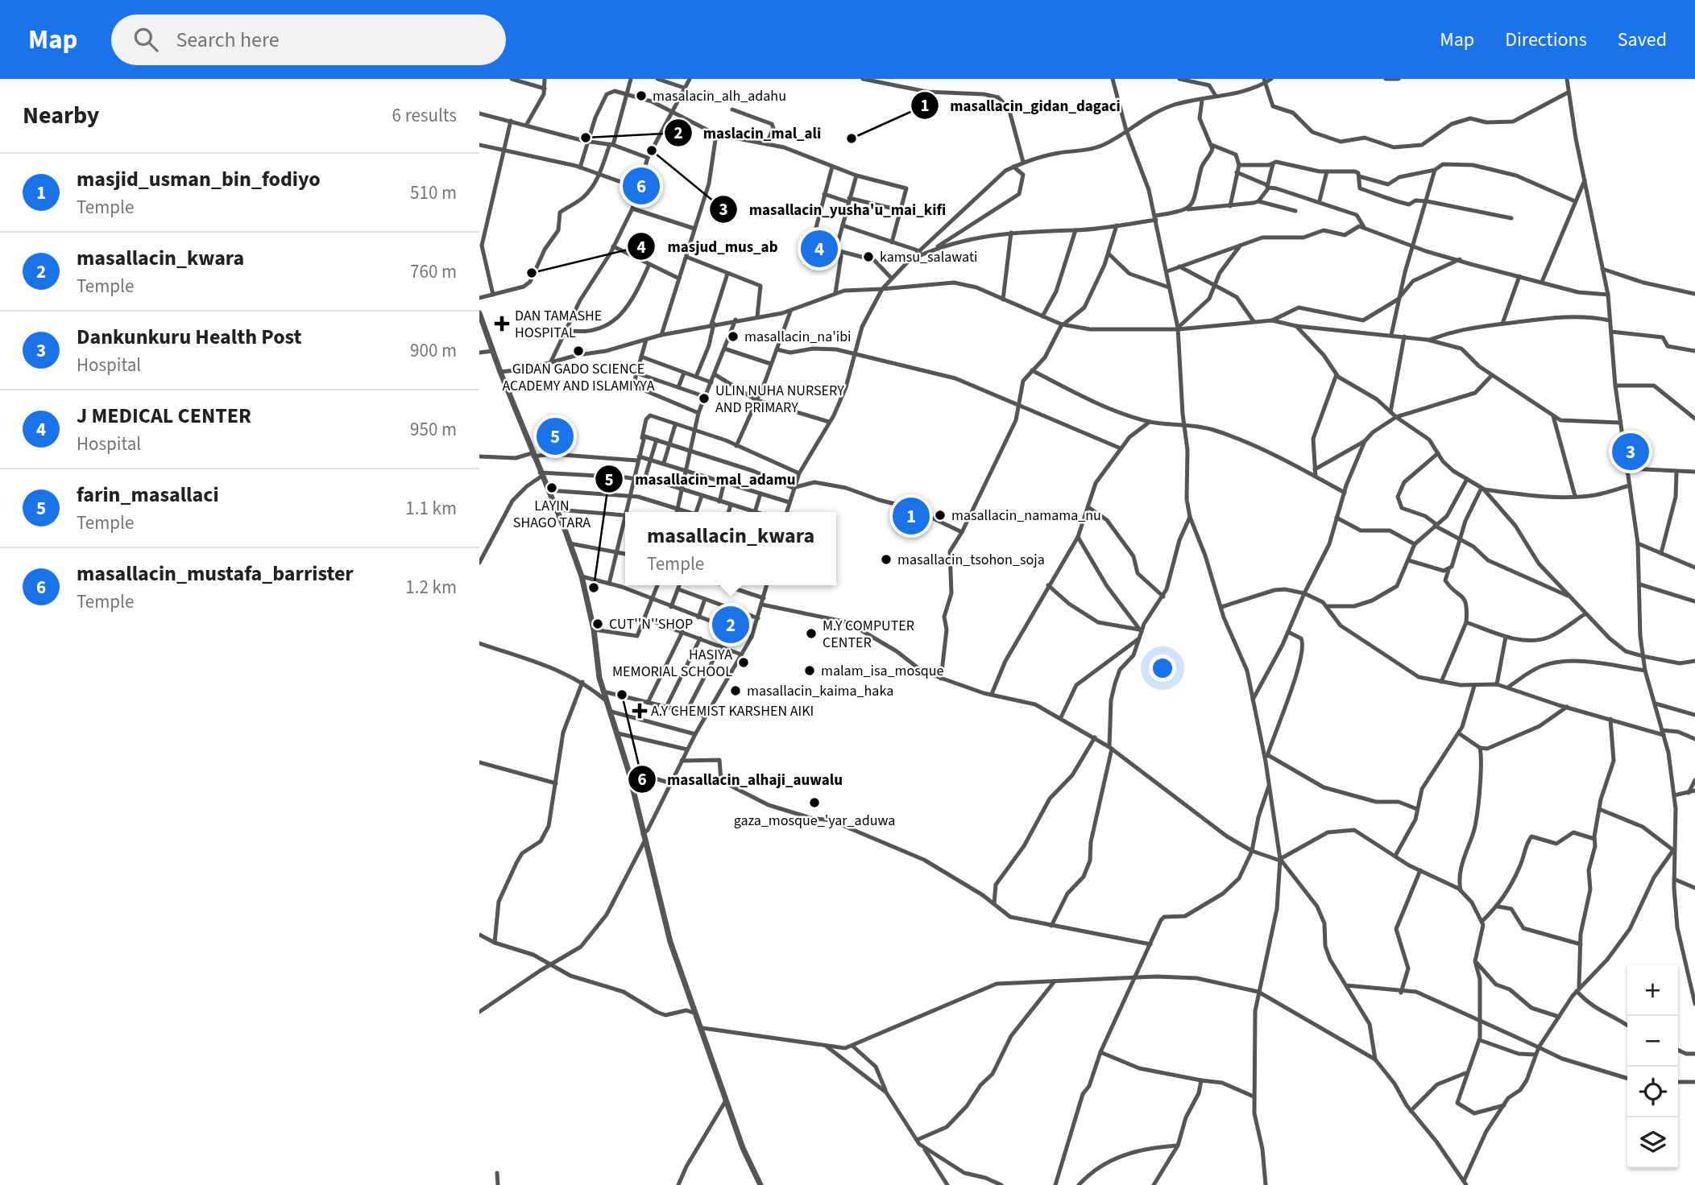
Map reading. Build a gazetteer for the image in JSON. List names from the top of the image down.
{
  "places": {
    "other": [
      "masalacin_alh_adahu",
      "maslacin_mal_ali",
      "masallacin_gidan_dagaci",
      "masallacin_yusha'u_mai_kifi",
      "kamsu_salawati",
      "masjud_mus_ab",
      "masallacin_na'ibi",
      "GIDAN GADO SCIENCE ACADEMY AND ISLAMIYYA",
      "ULIN NUHA NURSERY AND PRIMARY",
      "LAYIN SHAGO TARA",
      "masallacin_namama_nu",
      "masallacin_tsohon_soja",
      "masallacin_mal_adamu",
      "CUT''N''SHOP",
      "M.Y COMPUTER CENTER",
      "HASIYA MEMORIAL SCHOOL",
      "malam_isa_mosque",
      "masallacin_kaima_haka",
      "masallacin_alhaji_auwalu",
      "gaza_mosque_'yar_aduwa"
    ],
    "health": ["DAN TAMASHE HOSPITAL", "A.Y CHEMIST KARSHEN AIKI"]
  },
  "page": {
    "header": "Map",
    "search": "Search here",
    "nav": ["Map", "Directions", "Saved"],
    "heading": ["Nearby", "6 results"],
    "list": [
      {
        "mark": "1",
        "name": "masjid_usman_bin_fodiyo",
        "note": "Temple",
        "value": "510 m"
      },
      {
        "mark": "2",
        "name": "masallacin_kwara",
        "note": "Temple",
        "value": "760 m"
      },
      {
        "mark": "3",
        "name": "Dankunkuru Health Post",
        "note": "Hospital",
        "value": "900 m"
      },
      {
        "mark": "4",
        "name": "J MEDICAL CENTER",
        "note": "Hospital",
        "value": "950 m"
      },
      {
        "mark": "5",
        "name": "farin_masallaci",
        "note": "Temple",
        "value": "1.1 km"
      },
      {
        "mark": "6",
        "name": "masallacin_mustafa_barrister",
        "note": "Temple",
        "value": "1.2 km"
      }
    ],
    "pins": [
      "6",
      "4",
      "5",
      "3",
      "1",
      "2"
    ],
    "popup": ["masallacin_kwara", "Temple"],
    "map_buttons": ["+", "−"]
  }
}
